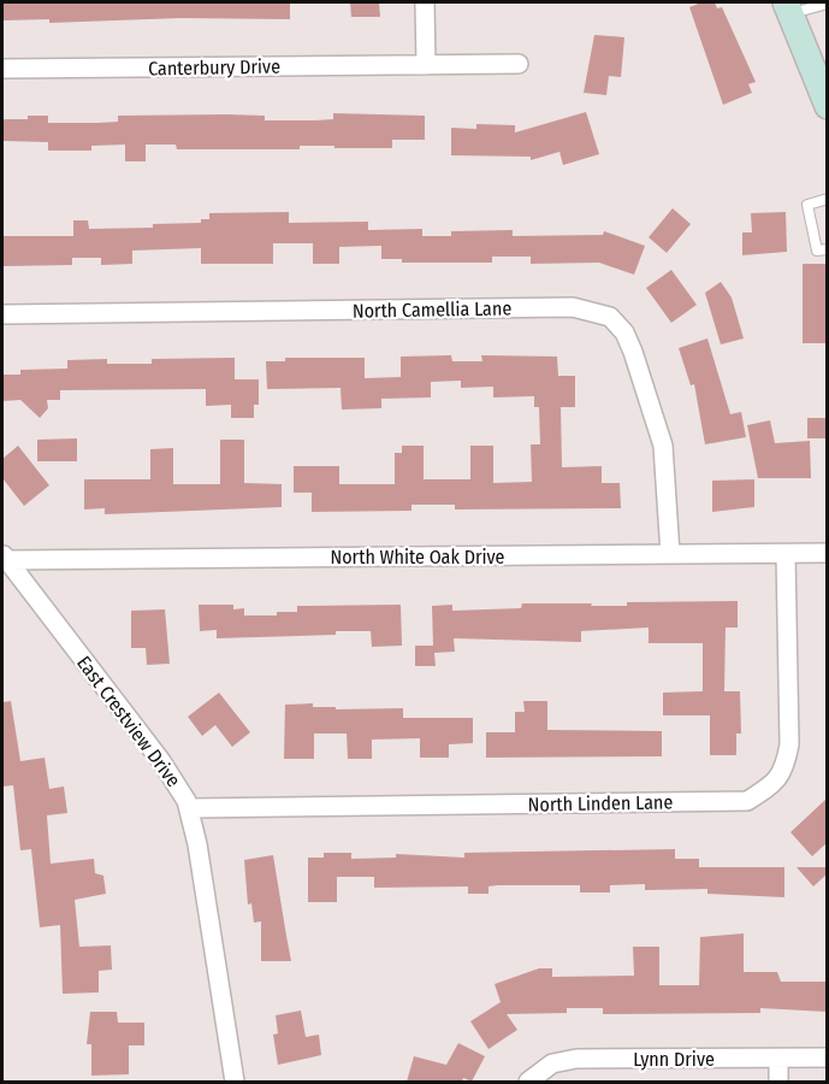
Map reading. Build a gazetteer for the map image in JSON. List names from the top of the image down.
{
  "streets": {
    "street": [
      "Canterbury Drive",
      "North Camellia Lane",
      "North White Oak Drive",
      "East Crestview Drive",
      "North Linden Lane",
      "Lynn Drive"
    ]
  },
  "crossings": [
    ["North Camellia Lane", "North White Oak Drive"],
    ["North White Oak Drive", "East Crestview Drive"],
    ["North White Oak Drive", "North Linden Lane"],
    ["East Crestview Drive", "North Linden Lane"]
  ]
}
